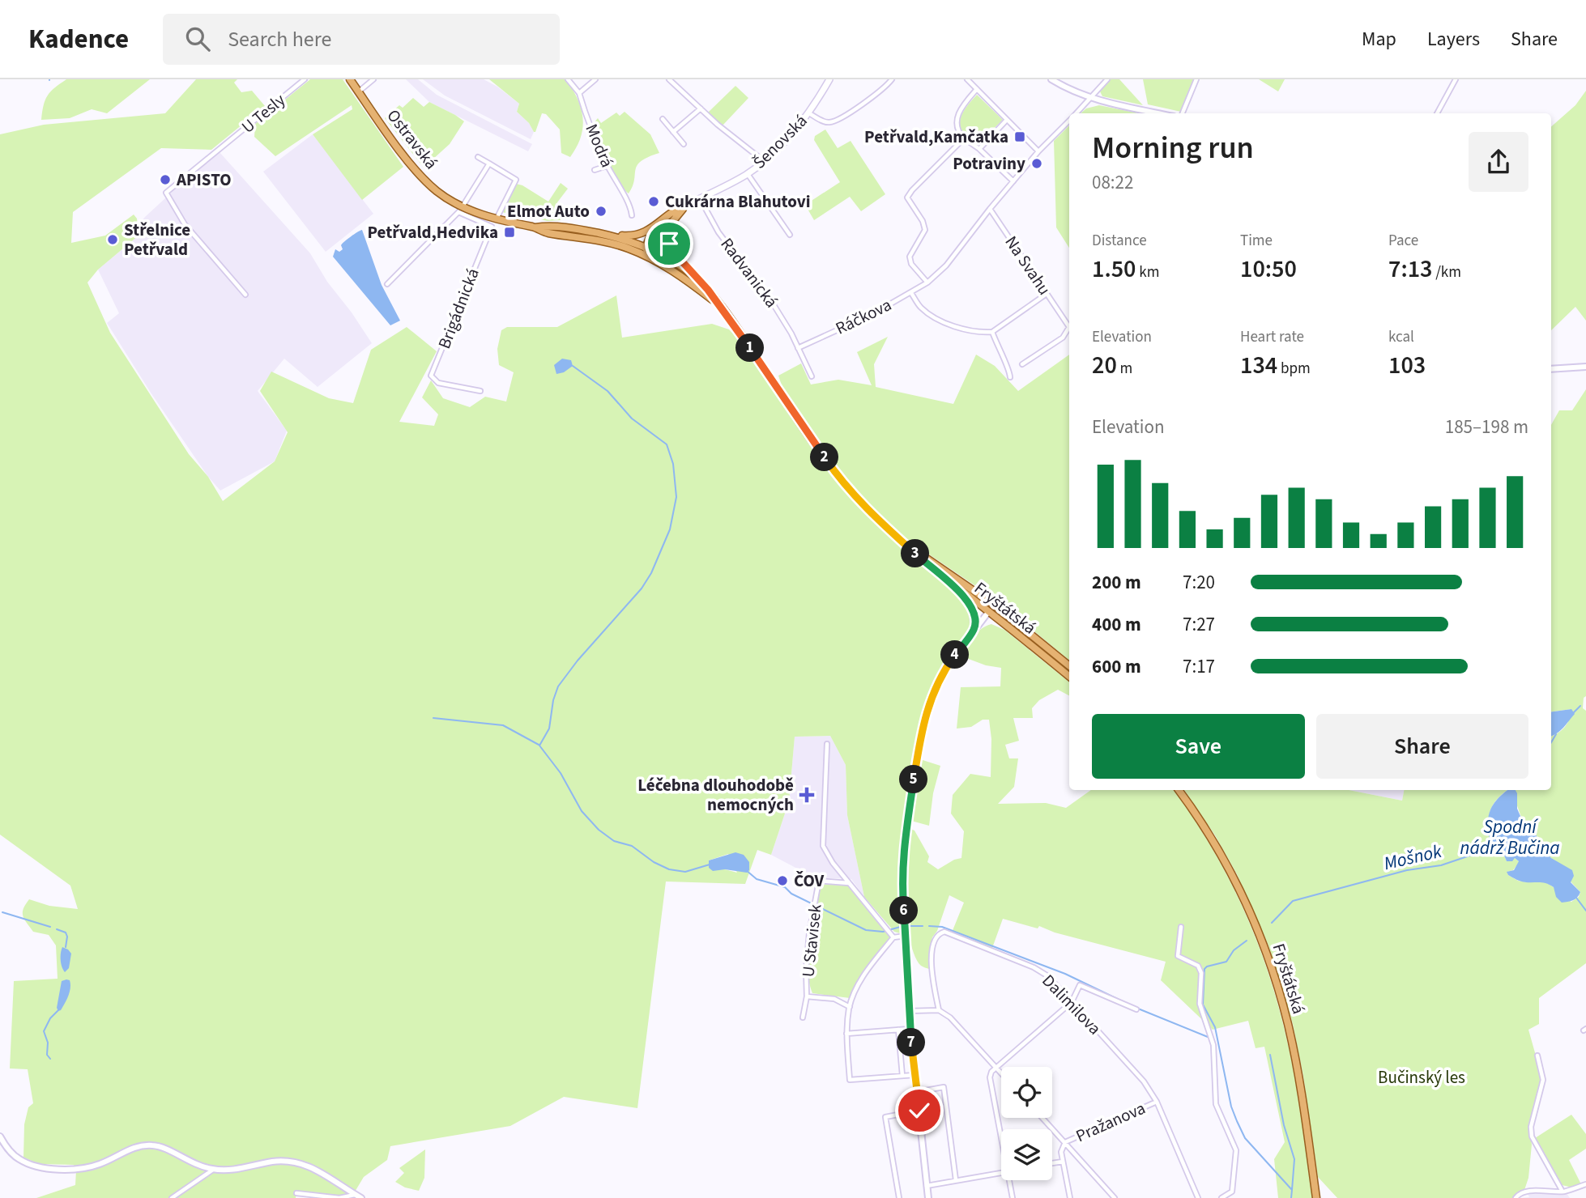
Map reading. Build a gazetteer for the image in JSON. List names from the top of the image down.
{
  "streets": {
    "main road": ["Ostravská", "Šenovská", "Fryštátská"],
    "street": [
      "U Tesly",
      "Modrá",
      "Na Svahu",
      "Radvanická",
      "Brigádnická",
      "Ráčkova",
      "U Stavisek",
      "Dalimilova",
      "Pražanova"
    ]
  },
  "crossings": [
    ["Ostravská", "Brigádnická"],
    ["Ostravská", "Fryštátská"],
    ["Šenovská", "Radvanická"],
    ["Na Svahu", "Ráčkova"],
    ["Radvanická", "Ráčkova"],
    ["Dalimilova", "Pražanova"]
  ],
  "water": ["Spodní nádrž Bučina", "Mošnok"],
  "parks": ["Bučinský les"],
  "places": {
    "transit": ["Petřvald,Kamčatka", "Petřvald,Hedvika"],
    "other": [
      "Potraviny",
      "APISTO",
      "Cukrárna Blahutovi",
      "Elmot Auto",
      "Střelnice Petřvald",
      "ČOV"
    ],
    "health": ["Léčebna dlouhodobě nemocných"]
  },
  "page": {
    "header": "Kadence",
    "search": "Search here",
    "nav": ["Map", "Layers", "Share"],
    "heading": ["Morning run", "08:22"],
    "stats": [
      ["Distance", "1.50 km"],
      ["Time", "10:50"],
      ["Pace", "7:13 /km"],
      ["Elevation", "20 m"],
      ["Heart rate", "134 bpm"],
      ["kcal", "103"]
    ],
    "pins": [
      "1",
      "2",
      "3",
      "4",
      "5",
      "6",
      "7"
    ],
    "chart": ["Elevation", "185–198 m"],
    "list": [
      {
        "name": "200 m",
        "note": "7:20"
      },
      {
        "name": "400 m",
        "note": "7:27"
      },
      {
        "name": "600 m",
        "note": "7:17"
      }
    ],
    "buttons": ["Save", "Share"]
  }
}
